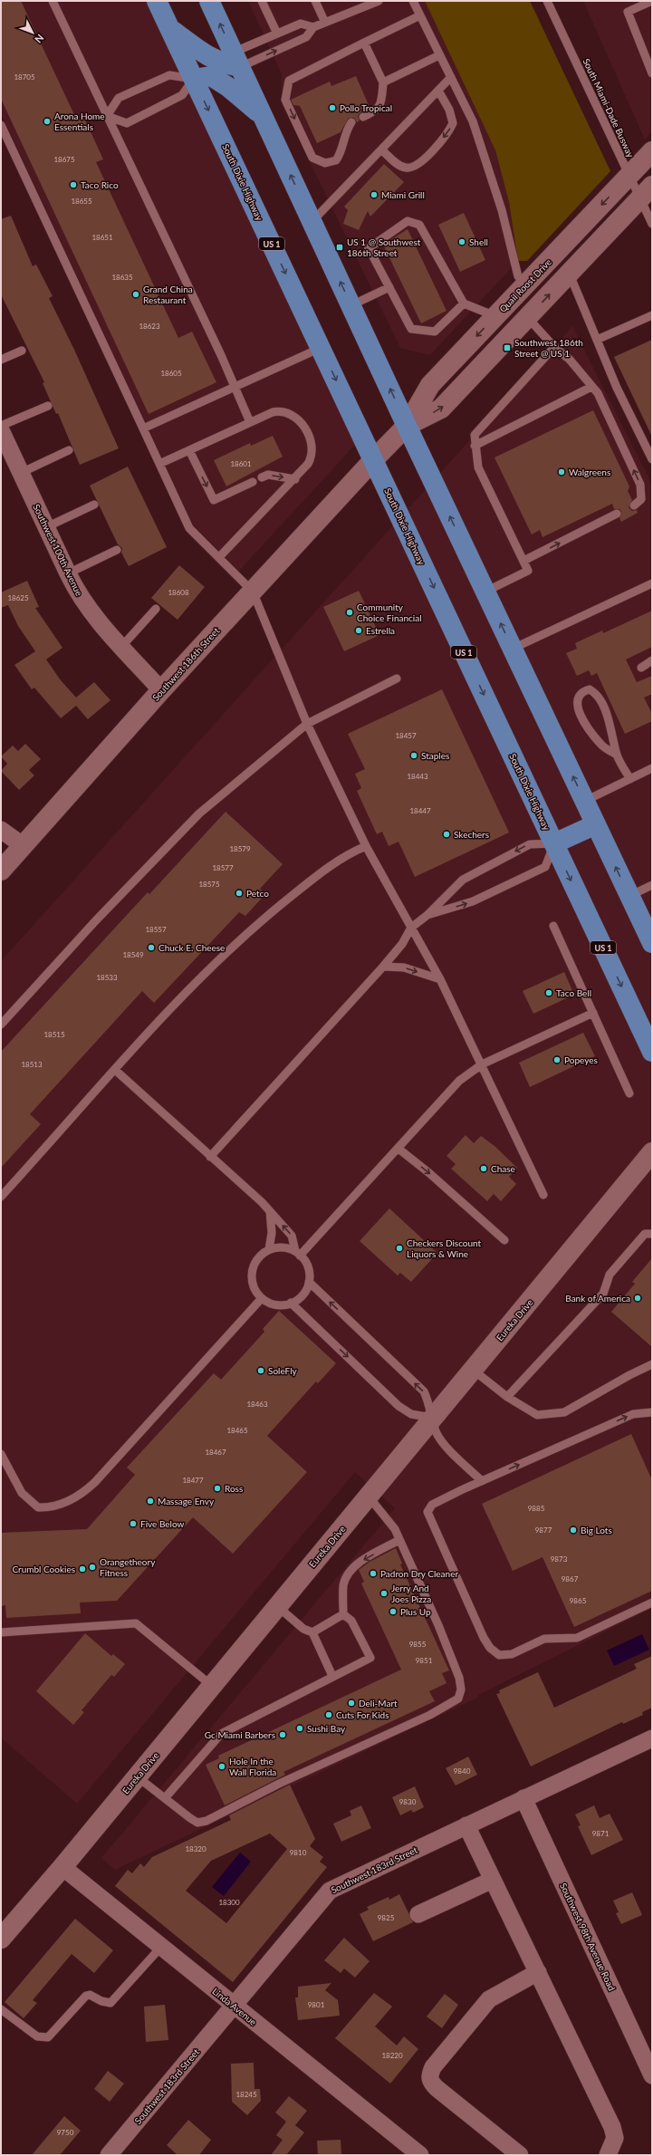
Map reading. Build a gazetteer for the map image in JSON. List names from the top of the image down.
{
  "streets": {
    "highway": ["South Dixie Highway", "US 1"],
    "main road": ["Quail Roost Drive", "Southwest 186th Street", "Eureka Drive"],
    "street": [
      "Southwest 100th Avenue",
      "Southwest 183rd Street",
      "Southwest 98th Avenue Road",
      "Linda Avenue"
    ],
    "lane": ["South Miami-Dade Busway"]
  },
  "crossings": [
    ["South Miami-Dade Busway", "Quail Roost Drive"],
    ["South Dixie Highway", "Quail Roost Drive"],
    ["South Dixie Highway", "Southwest 186th Street"],
    ["Quail Roost Drive", "Southwest 186th Street"],
    ["Southwest 100th Avenue", "Southwest 186th Street"],
    ["Eureka Drive", "Linda Avenue"],
    ["Southwest 183rd Street", "Southwest 98th Avenue Road"],
    ["Southwest 183rd Street", "Linda Avenue"]
  ],
  "places": {
    "other": [
      "Pollo Tropical",
      "Arona Home Essentials",
      "Taco Rico",
      "Miami Grill",
      "Shell",
      "Grand China Restaurant",
      "Walgreens",
      "Community Choice Financial",
      "Estrella",
      "Staples",
      "Skechers",
      "Petco",
      "Chuck E. Cheese",
      "Taco Bell",
      "Popeyes",
      "Chase",
      "Checkers Discount Liquors & Wine",
      "Bank of America",
      "SoleFly",
      "Ross",
      "Massage Envy",
      "Five Below",
      "Big Lots",
      "Orangetheory Fitness",
      "Crumbl Cookies",
      "Padron Dry Cleaner",
      "Jerry And Joes Pizza",
      "Plus Up",
      "Deli-Mart",
      "Cuts For Kids",
      "Sushi Bay",
      "Gc Miami Barbers",
      "Hole In the Wall Florida"
    ],
    "transit": ["US 1 @ Southwest 186th Street", "Southwest 186th Street @ US 1"]
  },
  "house_numbers": [
    "18705",
    "18675",
    "18655",
    "18651",
    "18635",
    "18623",
    "18605",
    "18601",
    "18608",
    "18625",
    "18457",
    "18443",
    "18447",
    "18579",
    "18577",
    "18575",
    "18557",
    "18549",
    "18533",
    "18515",
    "18513",
    "18463",
    "18465",
    "18467",
    "18477",
    "9885",
    "9877",
    "9873",
    "9867",
    "9865",
    "9855",
    "9851",
    "9840",
    "9830",
    "9871",
    "18320",
    "9810",
    "18300",
    "9825",
    "9801",
    "18220",
    "18245",
    "9750"
  ],
  "north": "bottom right"
}
